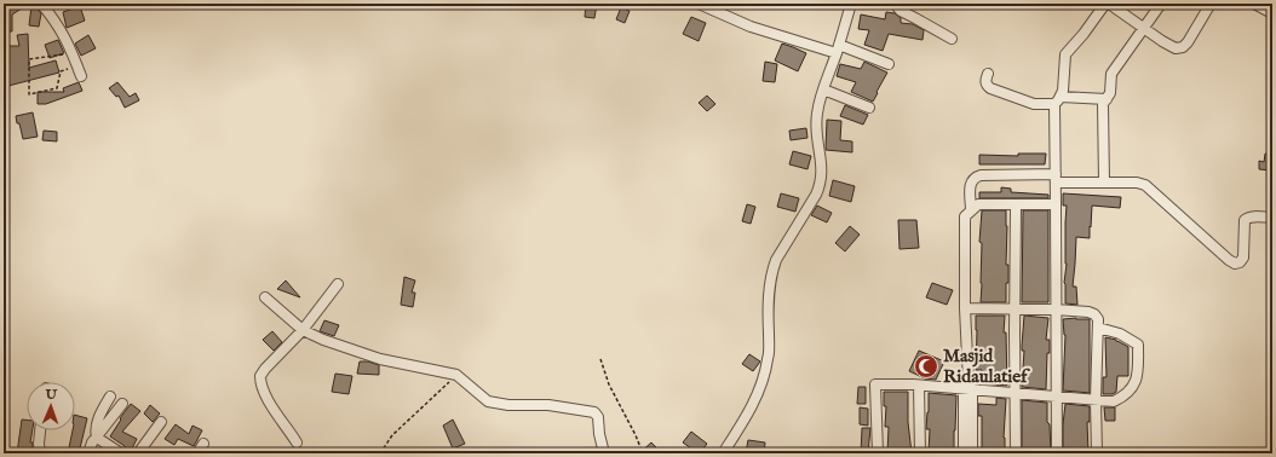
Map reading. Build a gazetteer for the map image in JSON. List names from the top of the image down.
{
  "places": {
    "mosque": ["Masjid Ridaulatief"]
  },
  "north": "top"
}
